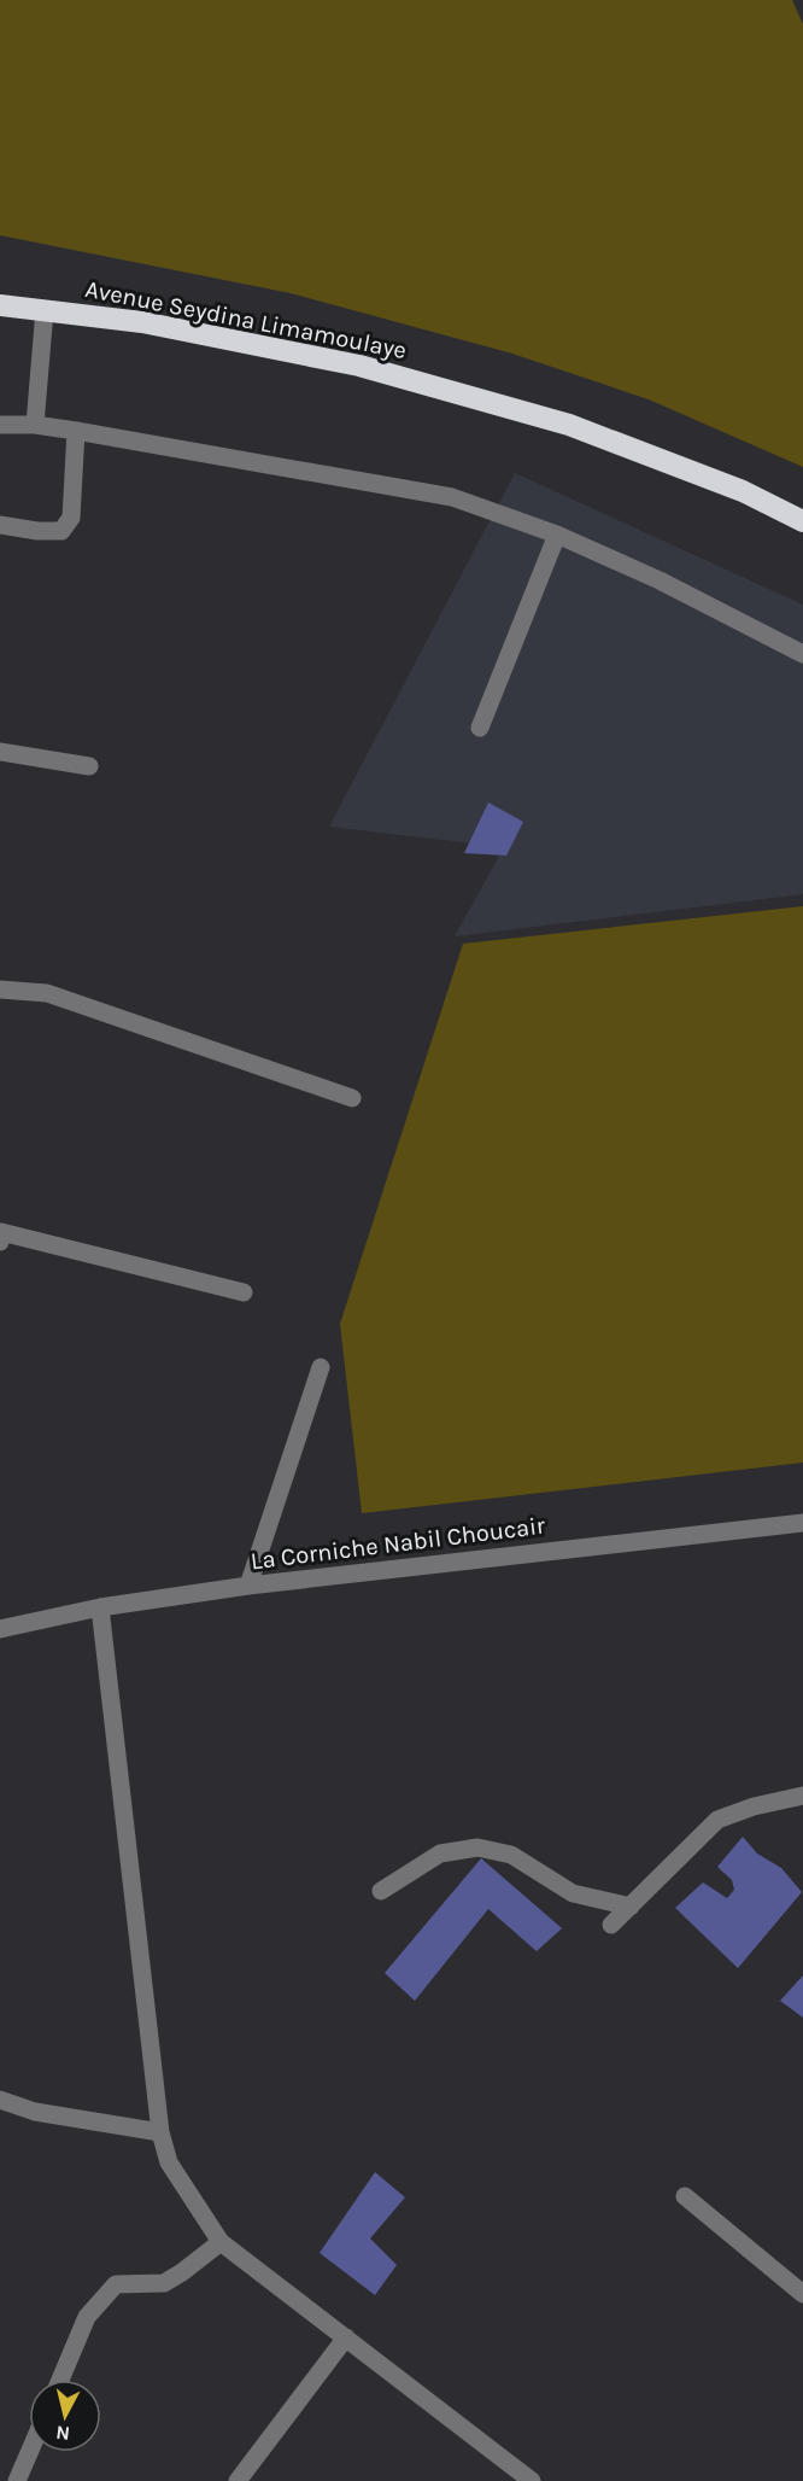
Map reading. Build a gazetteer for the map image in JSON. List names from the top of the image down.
{
  "streets": {
    "highway": ["Avenue Seydina Limamoulaye"],
    "street": ["La Corniche Nabil Choucair"]
  },
  "north": "bottom"
}
